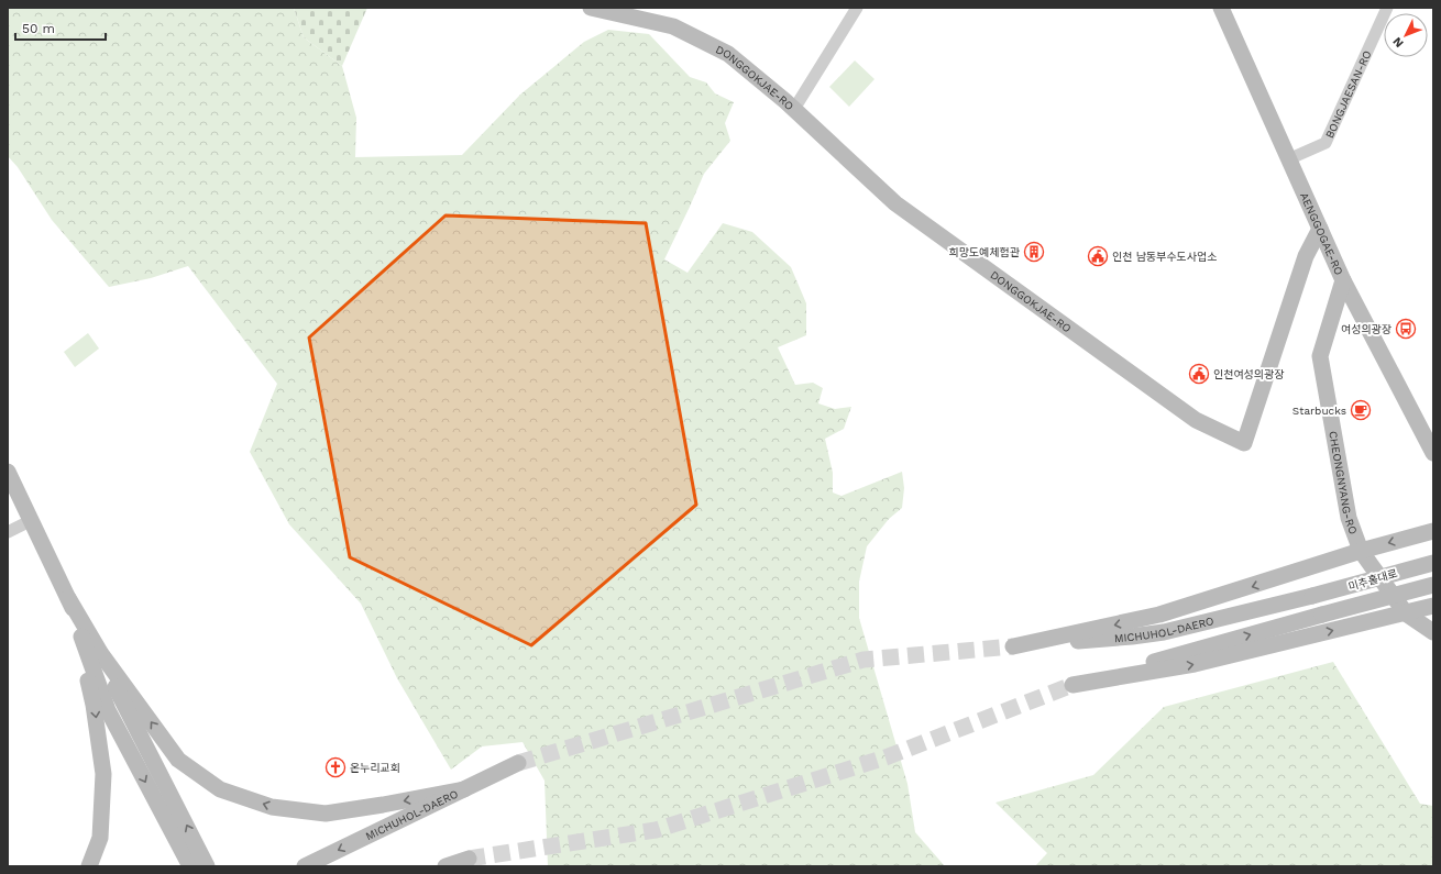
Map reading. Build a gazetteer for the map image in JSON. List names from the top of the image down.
{
  "streets": {
    "main road": [
      "DONGGOKJAE-RO",
      "AENGGOGAE-RO",
      "CHEONGNYANG-RO",
      "미추홀대로",
      "MICHUHOL-DAERO"
    ],
    "street": ["BONGJAESAN-RO"]
  },
  "crossings": [
    ["DONGGOKJAE-RO", "AENGGOGAE-RO"],
    ["BONGJAESAN-RO", "AENGGOGAE-RO"],
    ["AENGGOGAE-RO", "CHEONGNYANG-RO"],
    ["CHEONGNYANG-RO", "미추홀대로"],
    ["CHEONGNYANG-RO", "MICHUHOL-DAERO"],
    ["미추홀대로", "MICHUHOL-DAERO"]
  ],
  "places": {
    "building": ["희망도예체험관"],
    "public building": ["인천 남동부수도사업소", "인천여성의광장"],
    "bus stop": ["여성의광장"],
    "cafe": ["Starbucks"],
    "church": ["온누리교회"]
  },
  "scale_bar": "50 m",
  "north": "bottom left"
}
